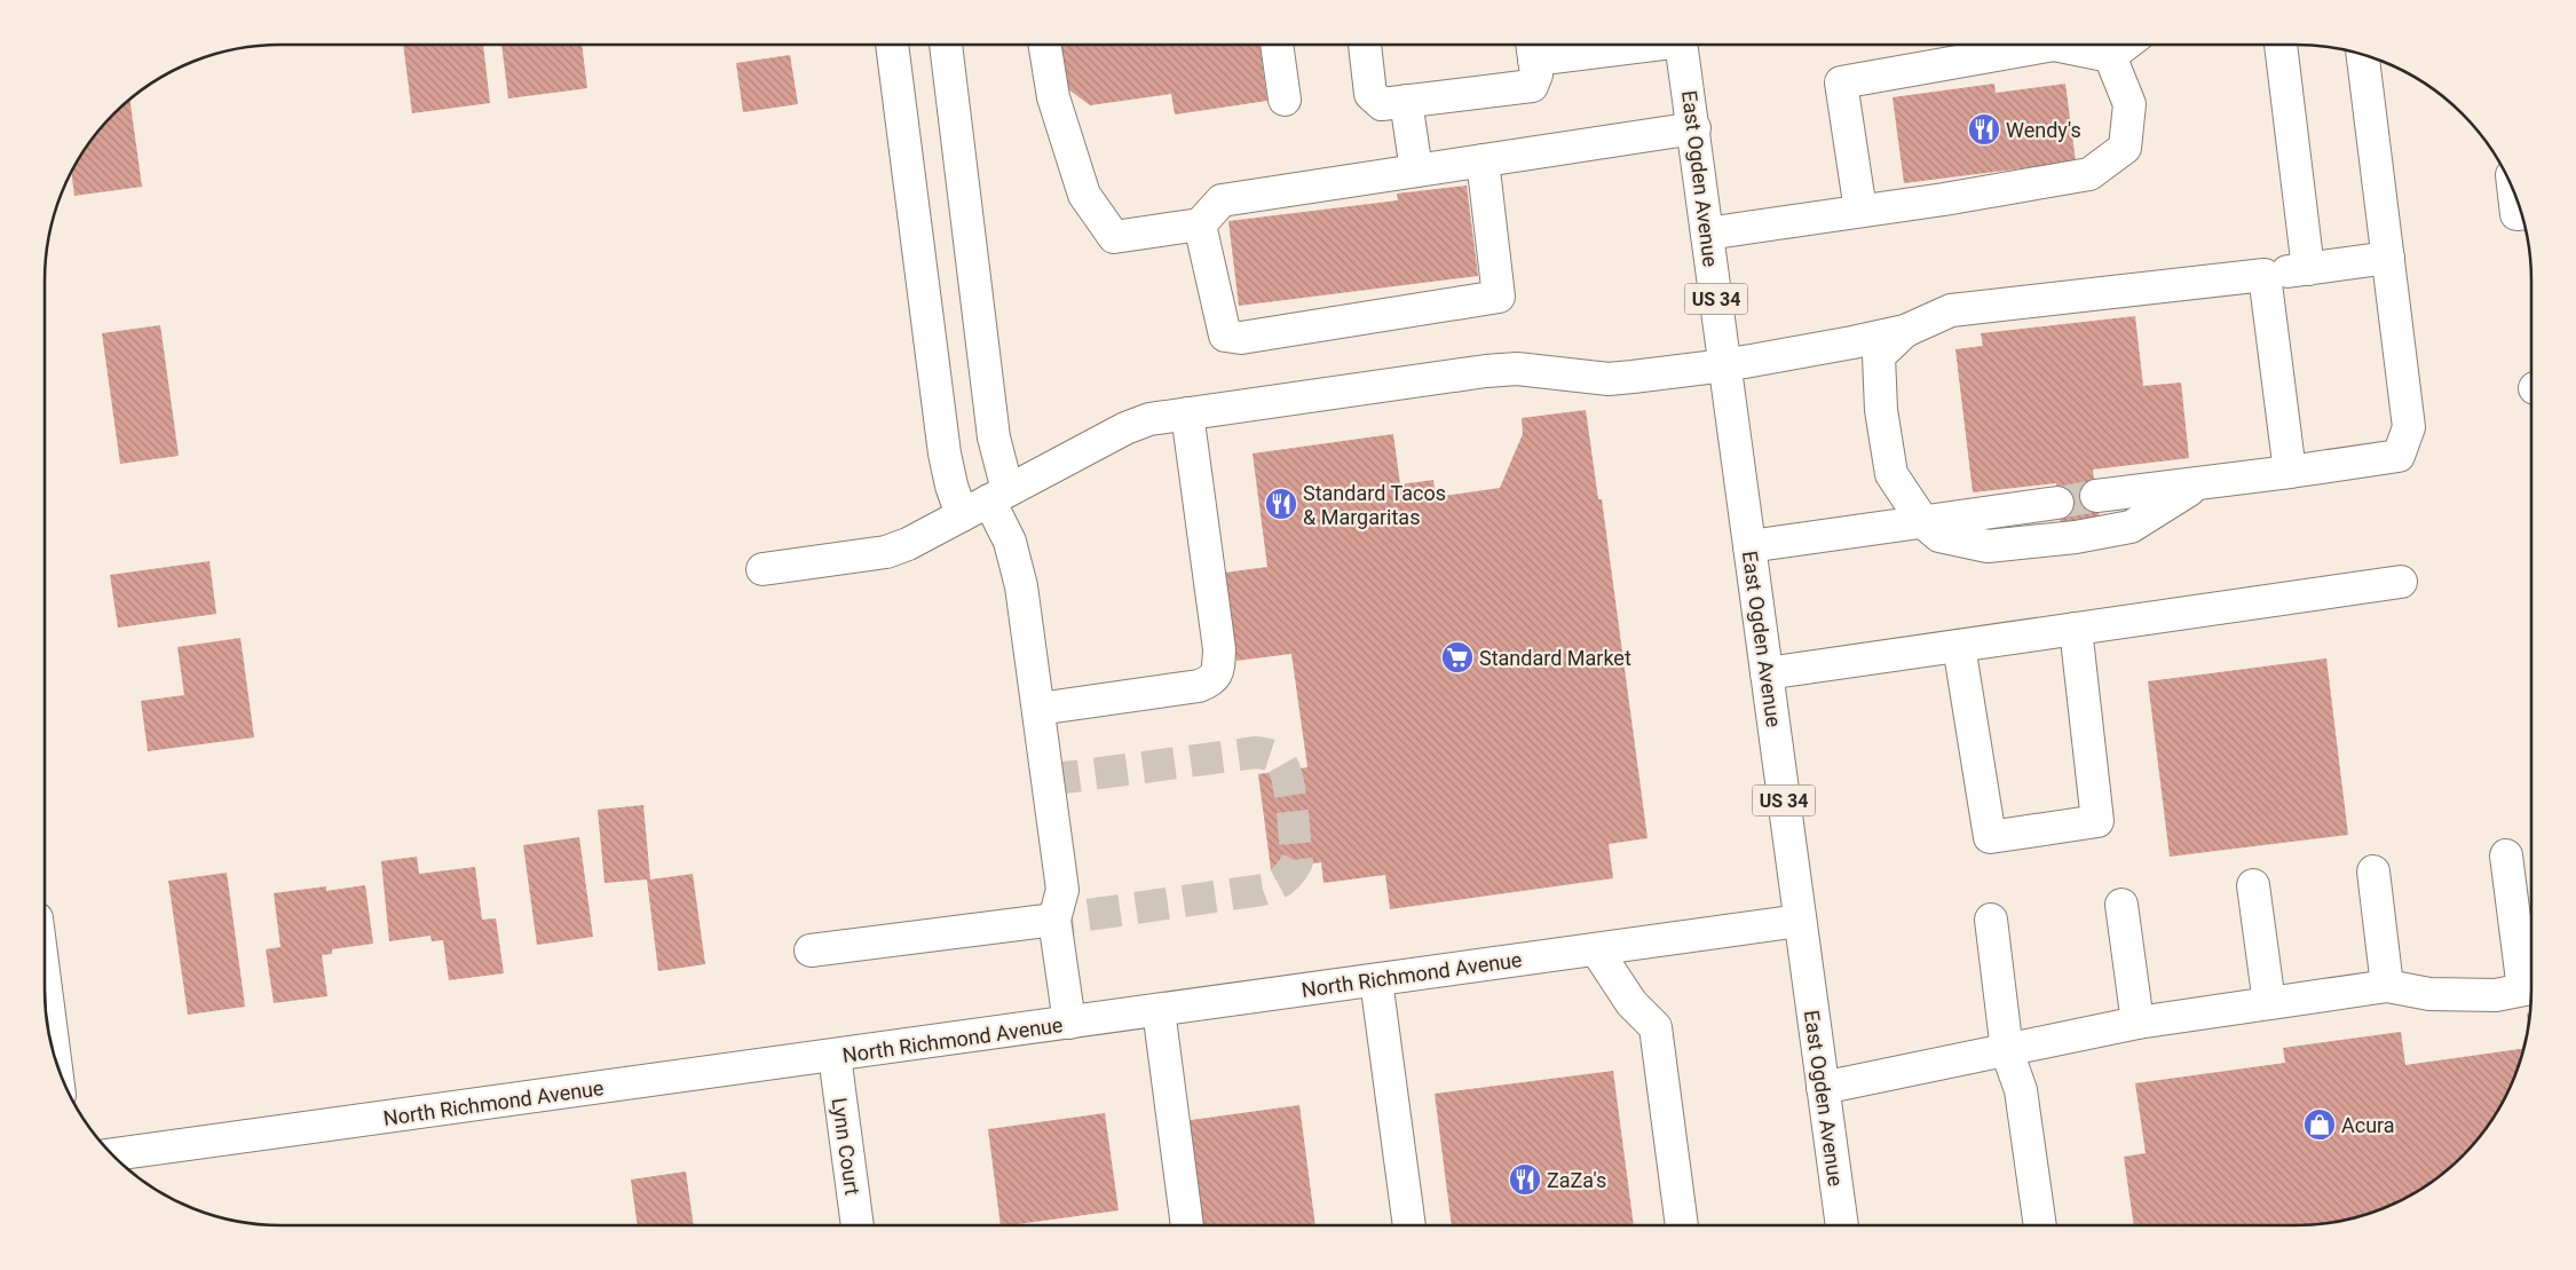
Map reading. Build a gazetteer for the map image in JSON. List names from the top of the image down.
{
  "streets": {
    "street": [
      "East Ogden Avenue",
      "US 34",
      "North Richmond Avenue",
      "Lynn Court"
    ]
  },
  "crossings": [
    ["East Ogden Avenue", "North Richmond Avenue"],
    ["North Richmond Avenue", "Lynn Court"]
  ],
  "places": {
    "restaurant": ["Wendy's", "Standard Tacos & Margaritas", "ZaZa's"],
    "supermarket": ["Standard Market"],
    "shop": ["Acura"]
  }
}
